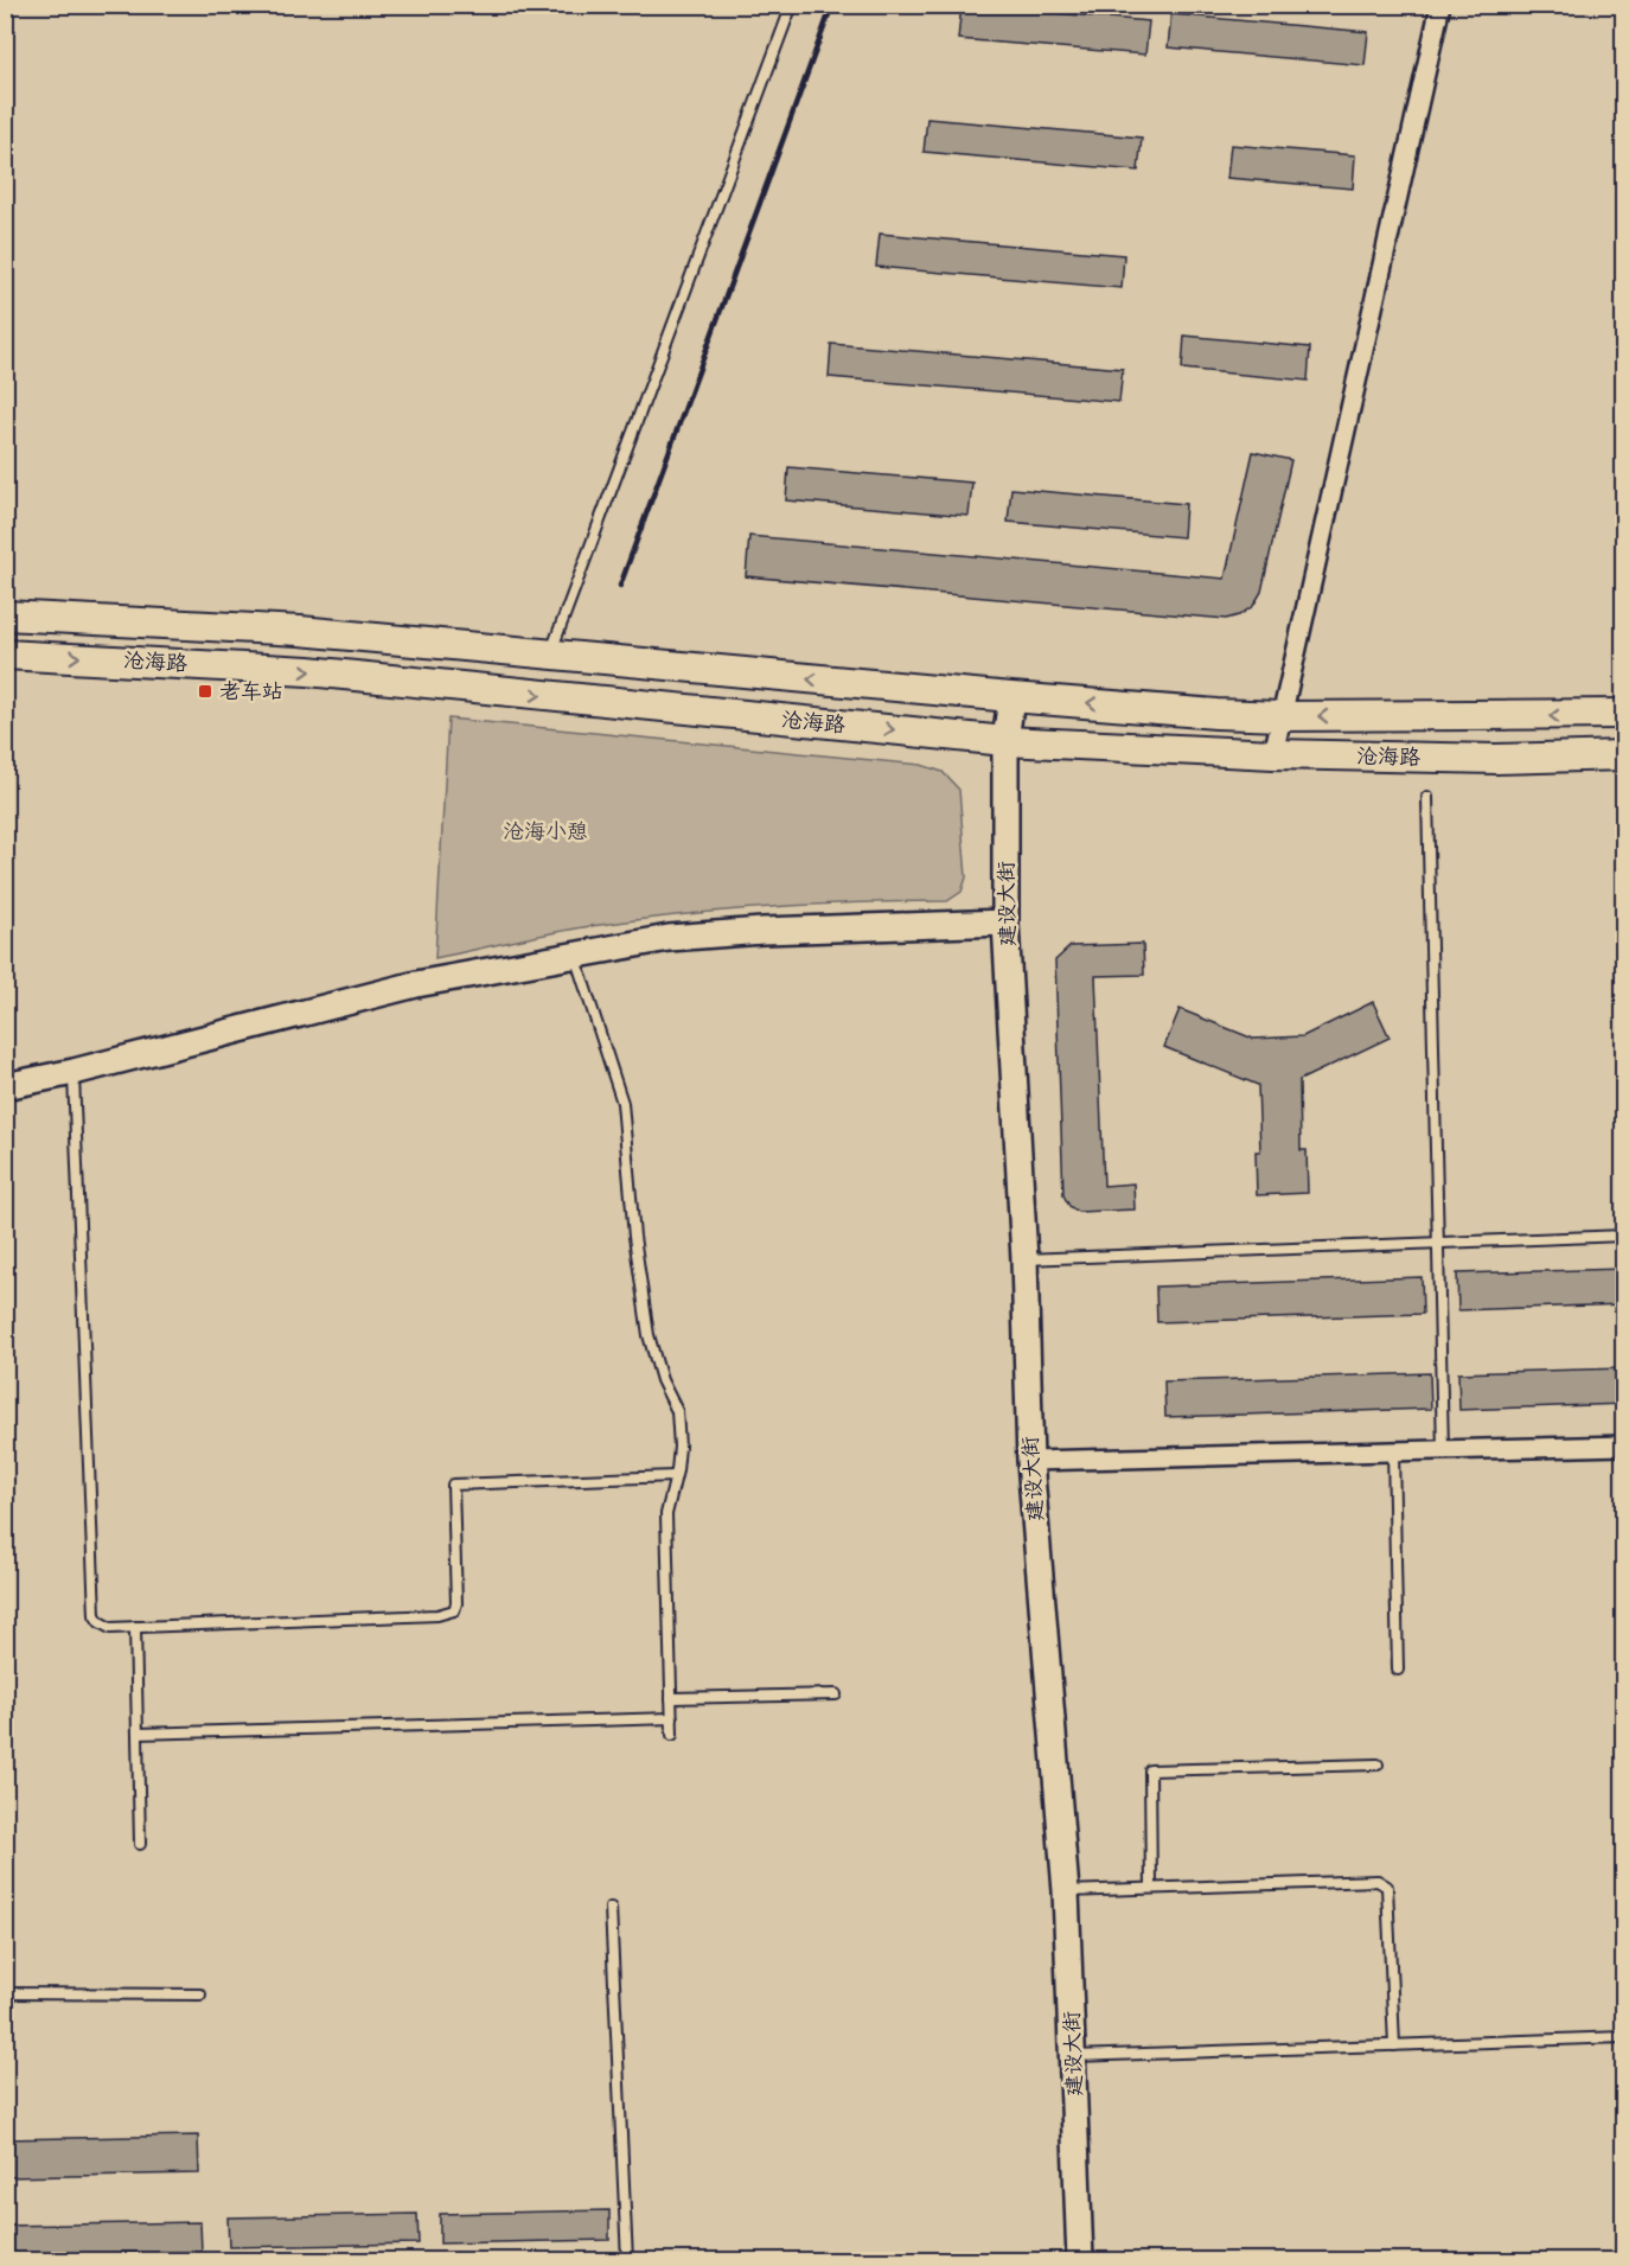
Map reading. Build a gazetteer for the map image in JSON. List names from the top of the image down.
{
  "streets": {
    "main road": ["沧海路"],
    "street": ["建设大街"]
  },
  "crossings": [
    ["沧海路", "建设大街"]
  ],
  "parks": ["沧海小憩"],
  "places": {
    "transit": ["老车站"]
  }
}
